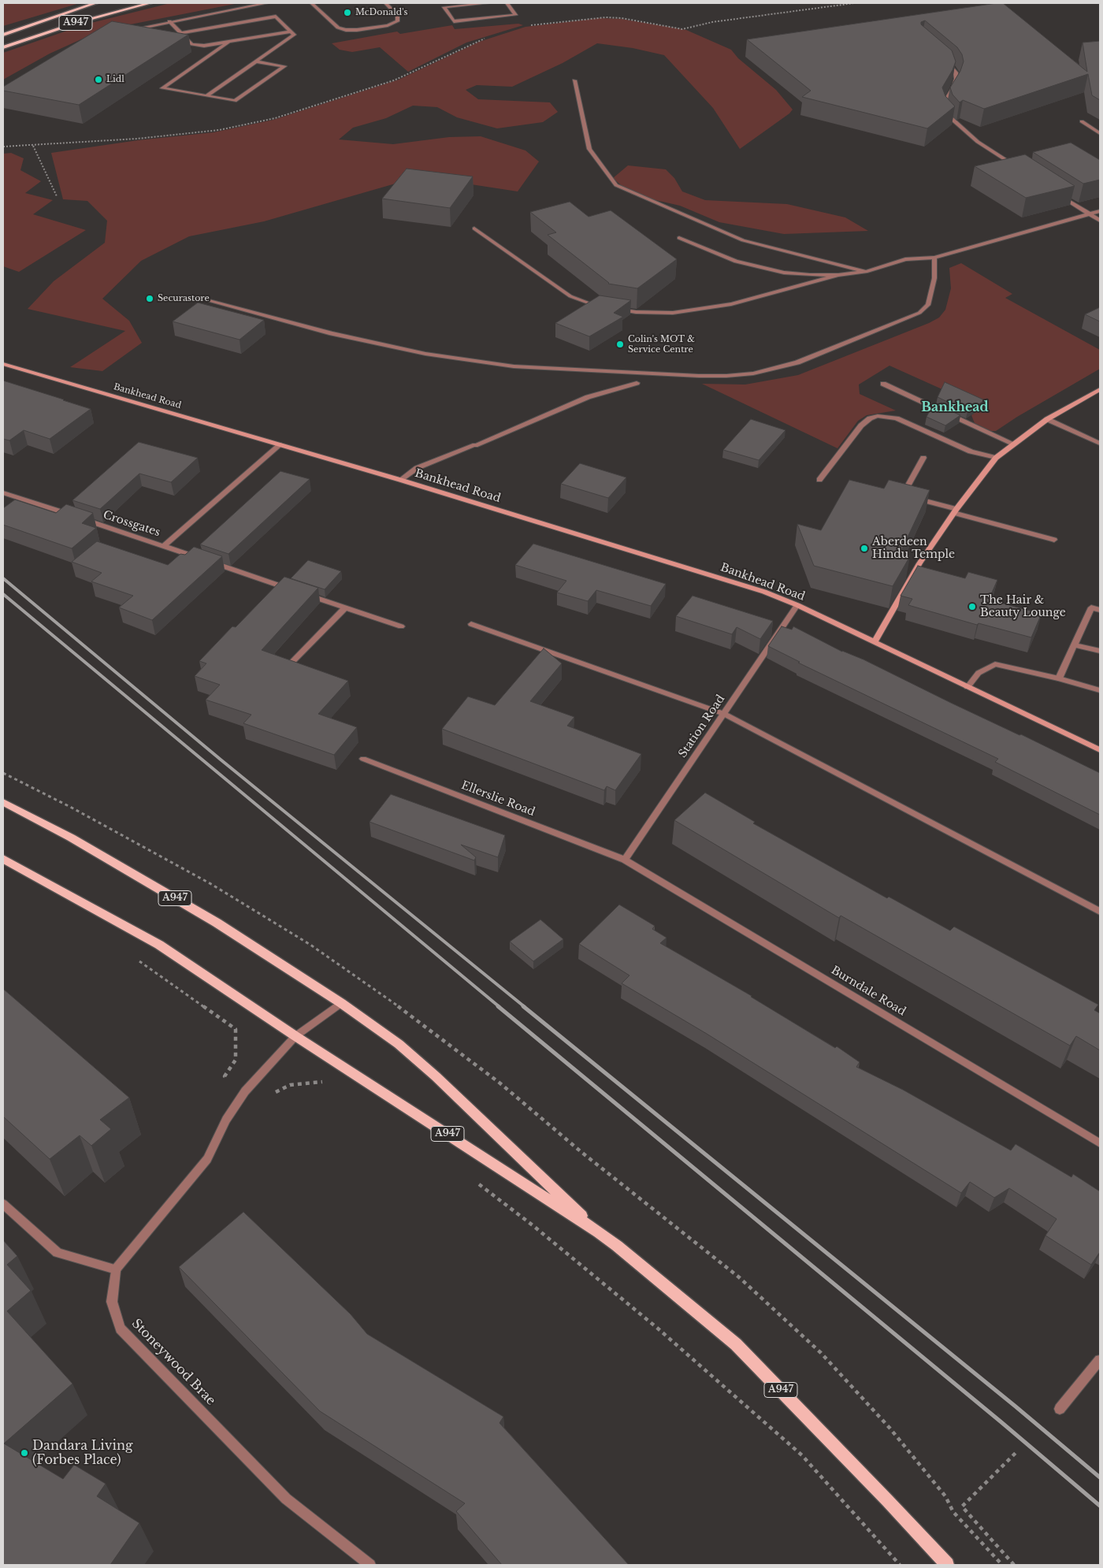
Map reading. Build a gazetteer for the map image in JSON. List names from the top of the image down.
{
  "streets": {
    "main road": ["A947"],
    "street": [
      "Bankhead Road",
      "Crossgates",
      "Station Road",
      "Ellerslie Road",
      "Burndale Road",
      "Stoneywood Brae"
    ]
  },
  "crossings": [
    ["Bankhead Road", "Crossgates"],
    ["Bankhead Road", "Station Road"],
    ["Station Road", "Ellerslie Road"],
    ["Station Road", "Burndale Road"],
    ["Ellerslie Road", "Burndale Road"]
  ],
  "districts": ["Bankhead"],
  "places": [
    "McDonald's",
    "Lidl",
    "Securastore",
    "Colin's MOT & Service Centre",
    "Aberdeen Hindu Temple",
    "The Hair & Beauty Lounge",
    "Dandara Living (Forbes Place)"
  ]
}
